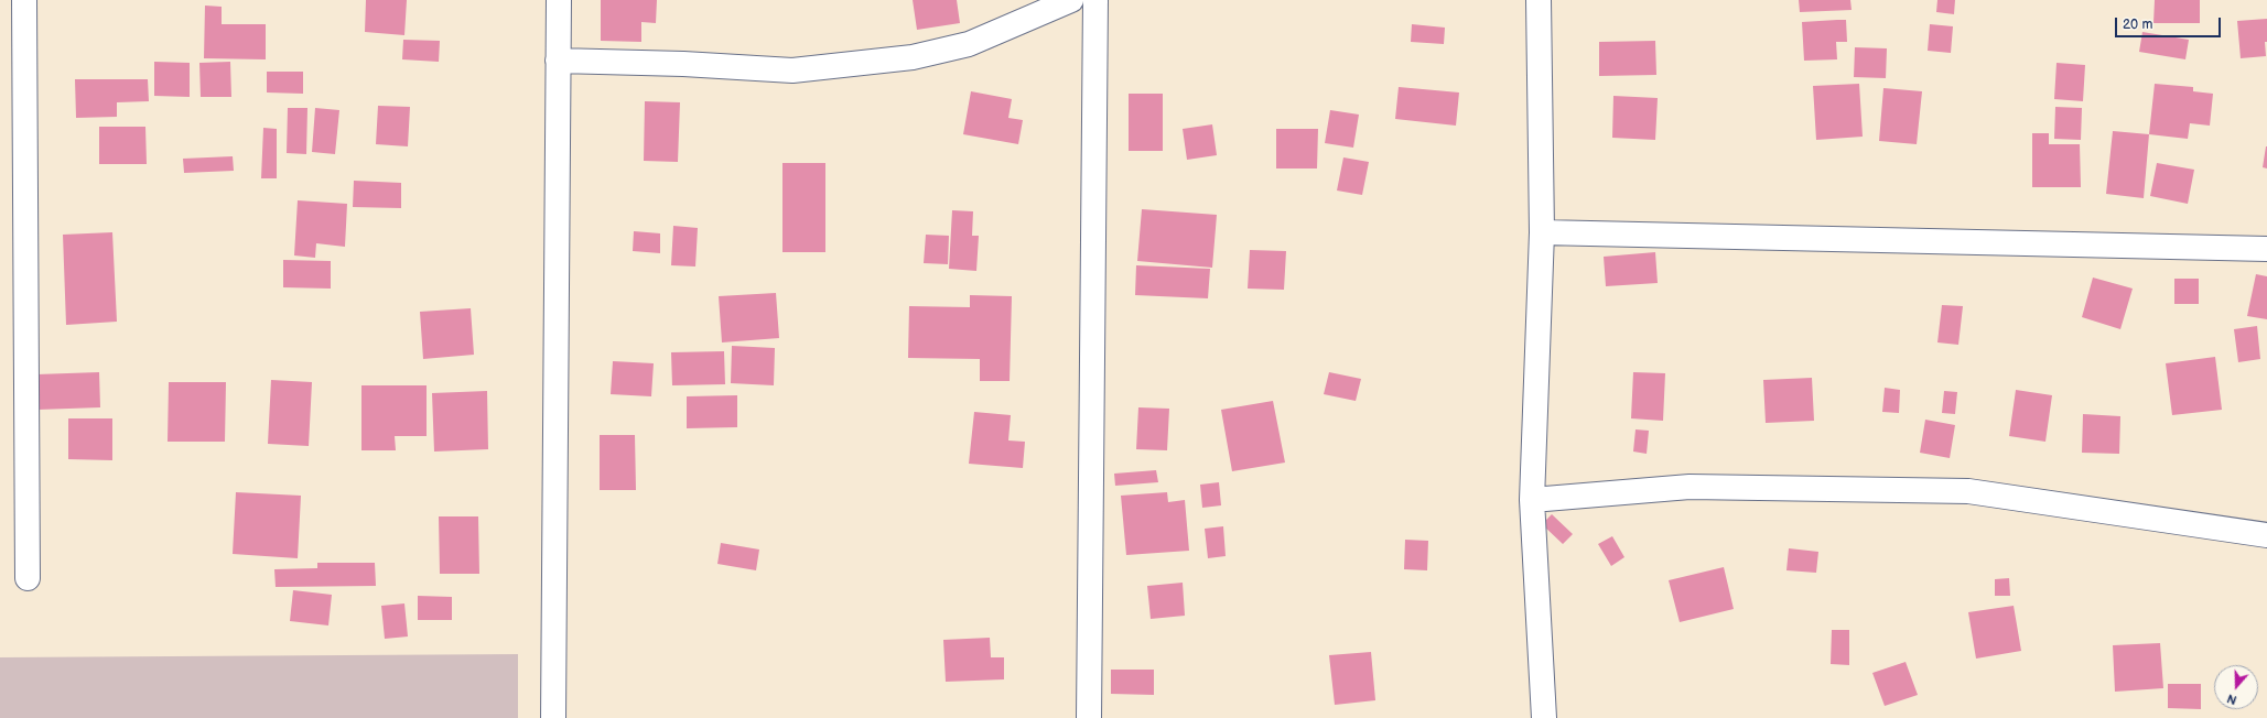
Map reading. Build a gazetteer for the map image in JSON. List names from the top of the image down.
{
  "scale_bar": "20 m",
  "north": "bottom"
}
